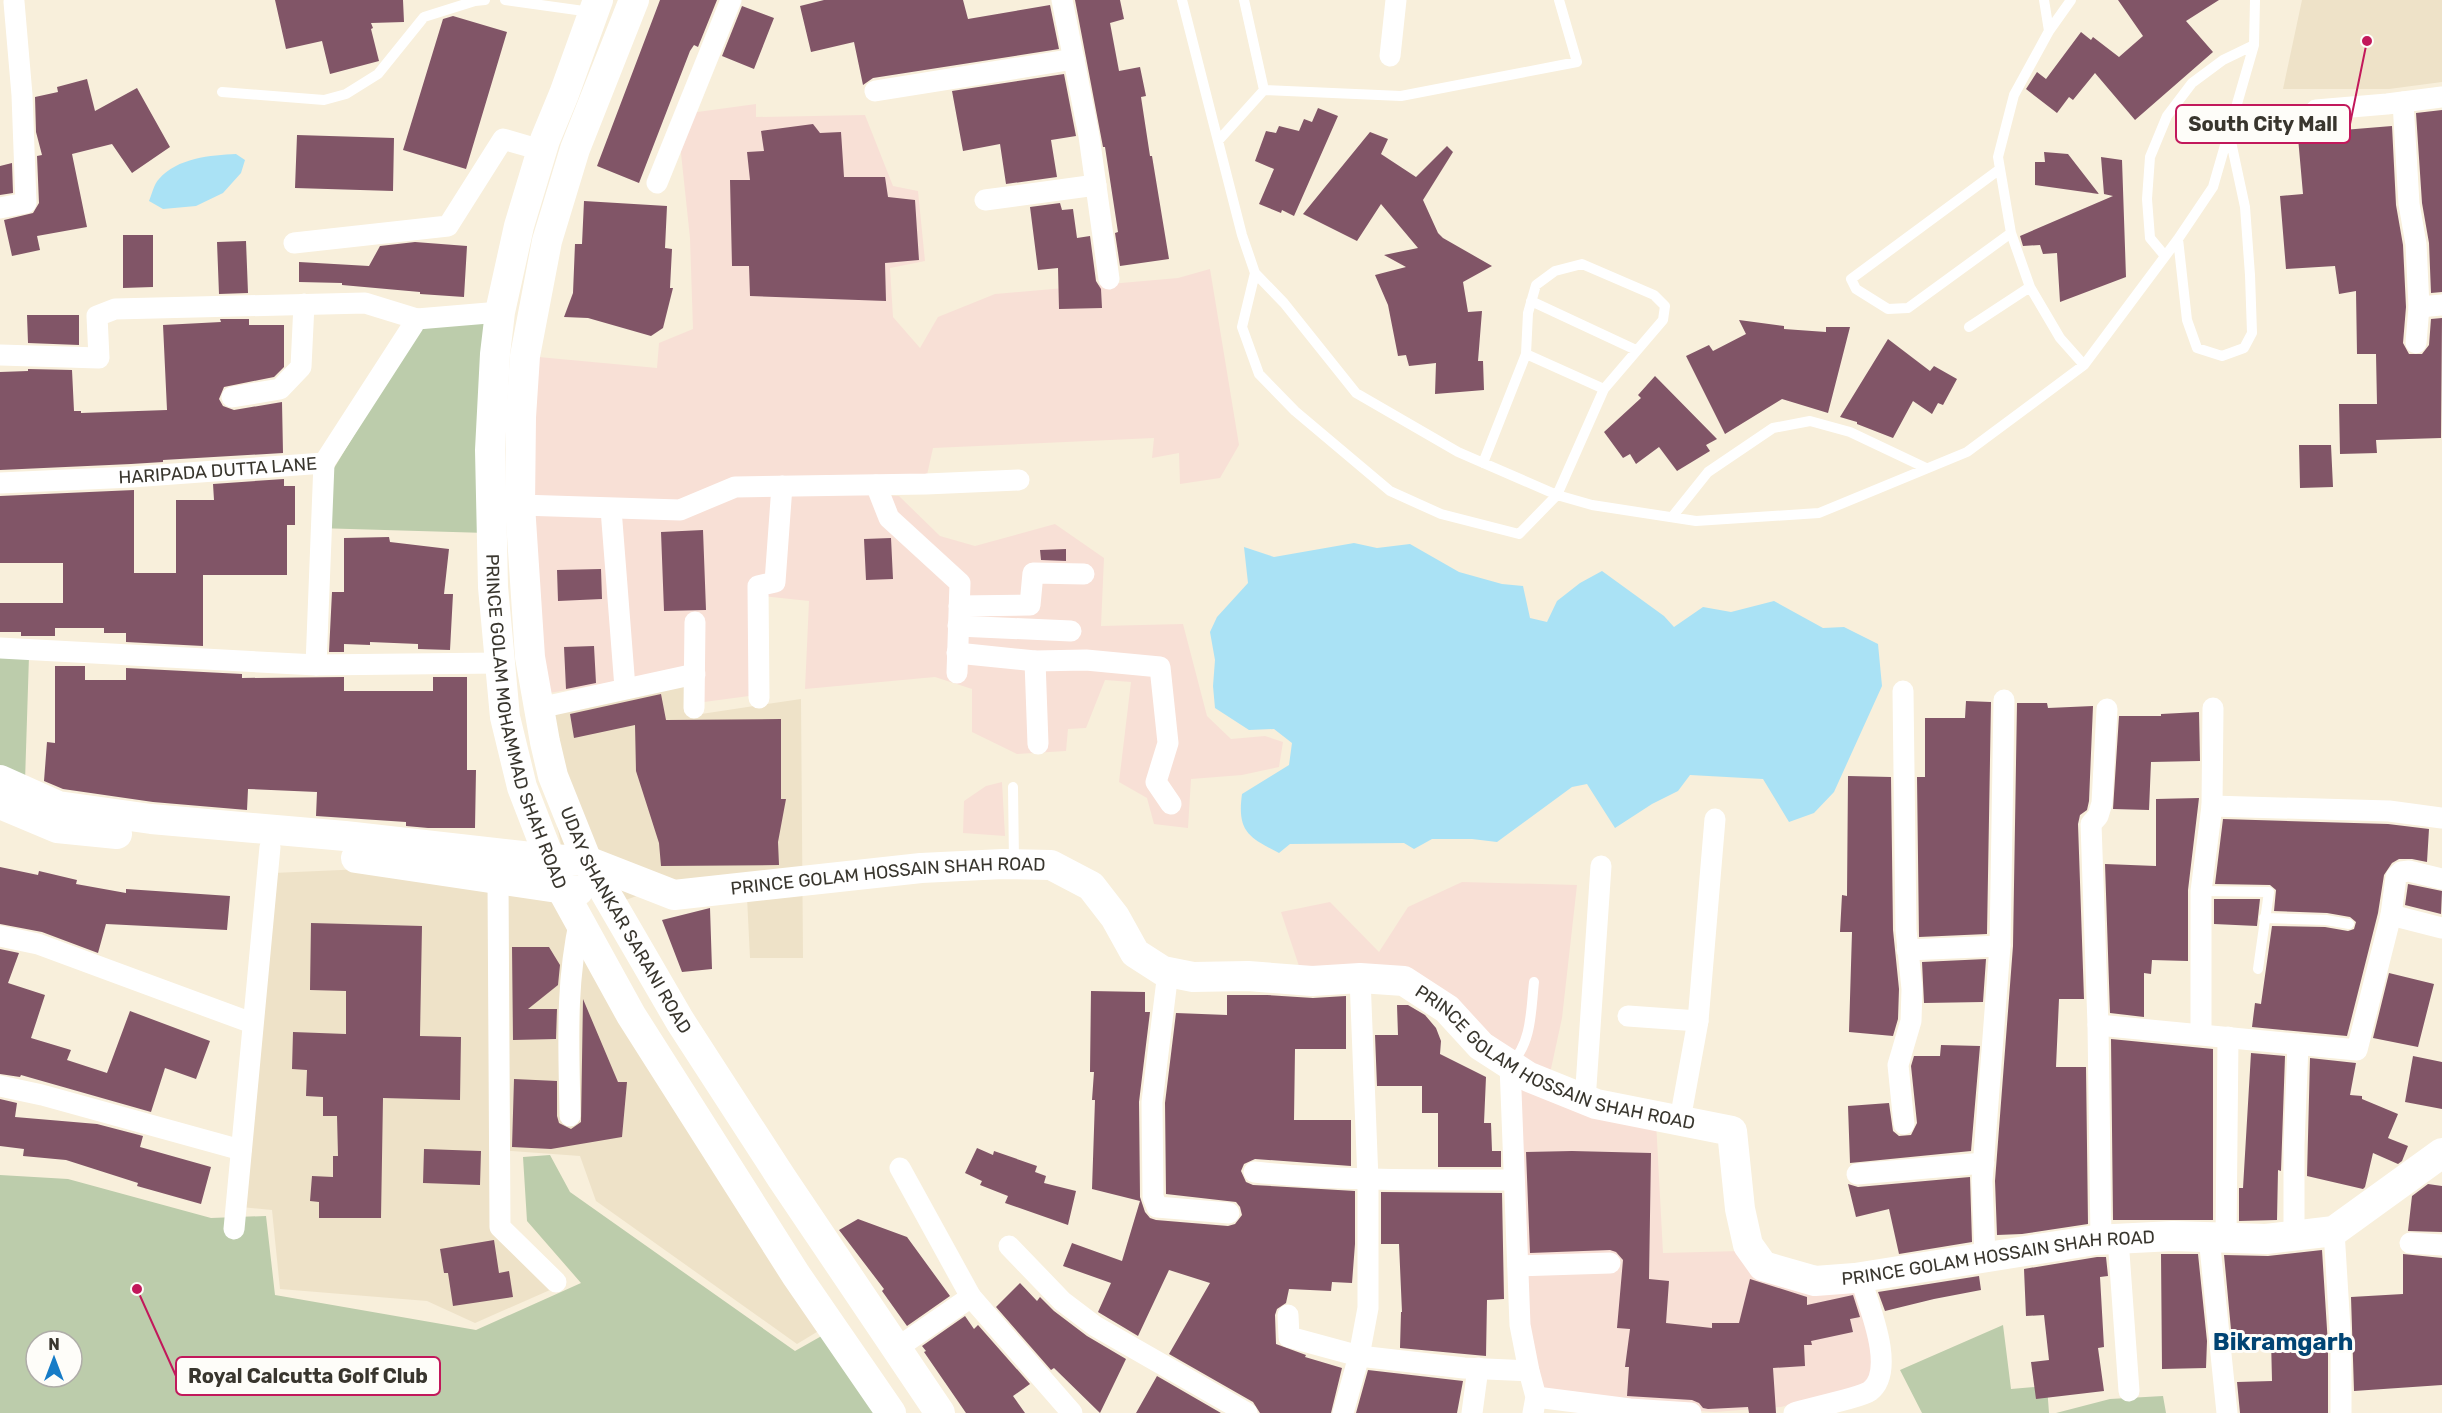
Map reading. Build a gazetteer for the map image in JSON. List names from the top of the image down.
{
  "streets": {
    "street": [
      "HARIPADA DUTTA LANE",
      "PRINCE GOLAM MOHAMMAD SHAH ROAD",
      "PRINCE GOLAM HOSSAIN SHAH ROAD",
      "UDAY SHANKAR SARANI ROAD"
    ]
  },
  "crossings": [
    ["PRINCE GOLAM MOHAMMAD SHAH ROAD", "PRINCE GOLAM HOSSAIN SHAH ROAD"],
    ["PRINCE GOLAM HOSSAIN SHAH ROAD", "UDAY SHANKAR SARANI ROAD"]
  ],
  "districts": ["Bikramgarh"],
  "places": ["South City Mall", "Royal Calcutta Golf Club"],
  "north": "top"
}
